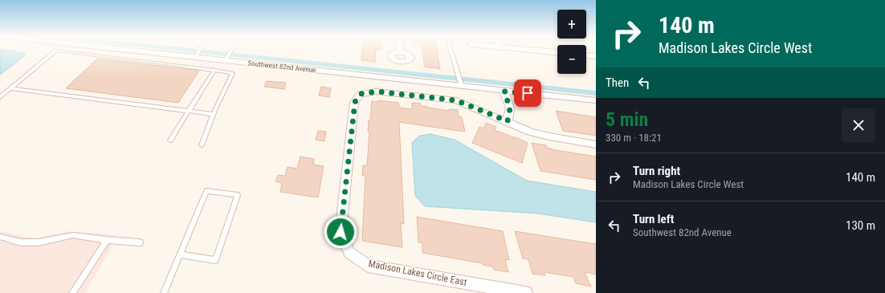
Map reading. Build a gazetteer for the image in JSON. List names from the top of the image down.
{
  "streets": {
    "street": ["Southwest 82nd Avenue", "Madison Lakes Circle East"]
  },
  "page": {
    "turn": ["140 m", "Madison Lakes Circle West"],
    "map_buttons": ["+", "−"],
    "then": "Then",
    "heading": ["5 min", "330 m · 18:21"],
    "list": [
      {
        "name": "Turn right",
        "note": "Madison Lakes Circle West",
        "value": "140 m"
      },
      {
        "name": "Turn left",
        "note": "Southwest 82nd Avenue",
        "value": "130 m"
      }
    ]
  }
}
